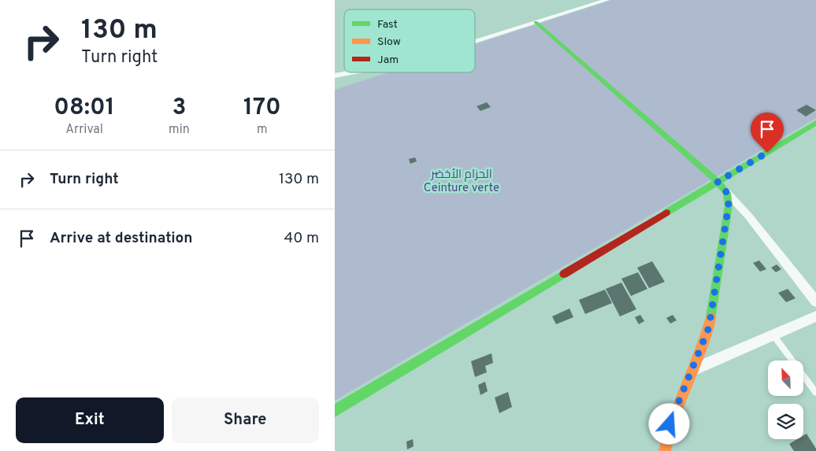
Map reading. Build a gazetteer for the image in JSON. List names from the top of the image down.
{
  "parks": ["الحزام الأخضر Ceinture verte"],
  "legend": ["Fast", "Slow", "Jam"],
  "north": "top left",
  "page": {
    "turn": ["130 m", "Turn right"],
    "eta": [
      "08:01",
      "Arrival",
      "3",
      "min",
      "170",
      "m"
    ],
    "list": [
      {
        "name": "Turn right",
        "value": "130 m"
      },
      {
        "name": "Arrive at destination",
        "value": "40 m"
      }
    ],
    "buttons": ["Exit", "Share"]
  }
}
